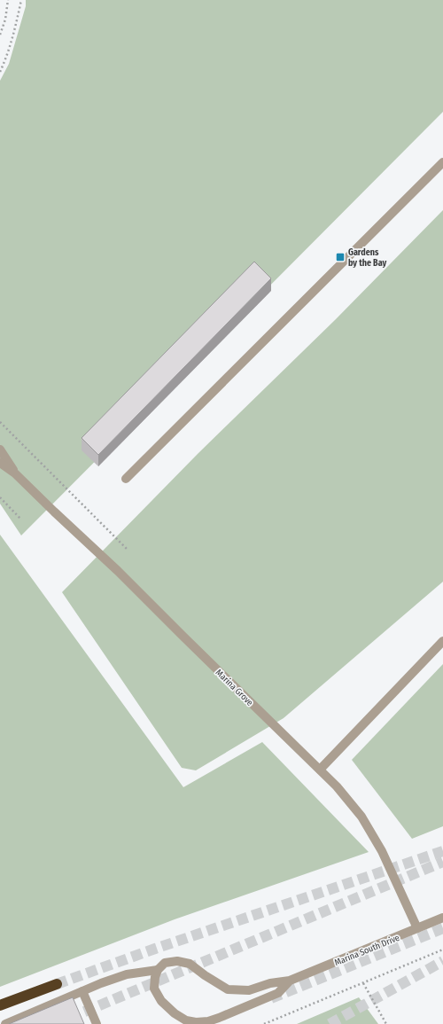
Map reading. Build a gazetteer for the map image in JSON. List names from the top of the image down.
{
  "streets": {
    "street": ["Marina Grove", "Marina South Drive"]
  },
  "crossings": [
    ["Marina Grove", "Marina South Drive"]
  ],
  "places": {
    "transit": ["Gardens by the Bay"]
  }
}
